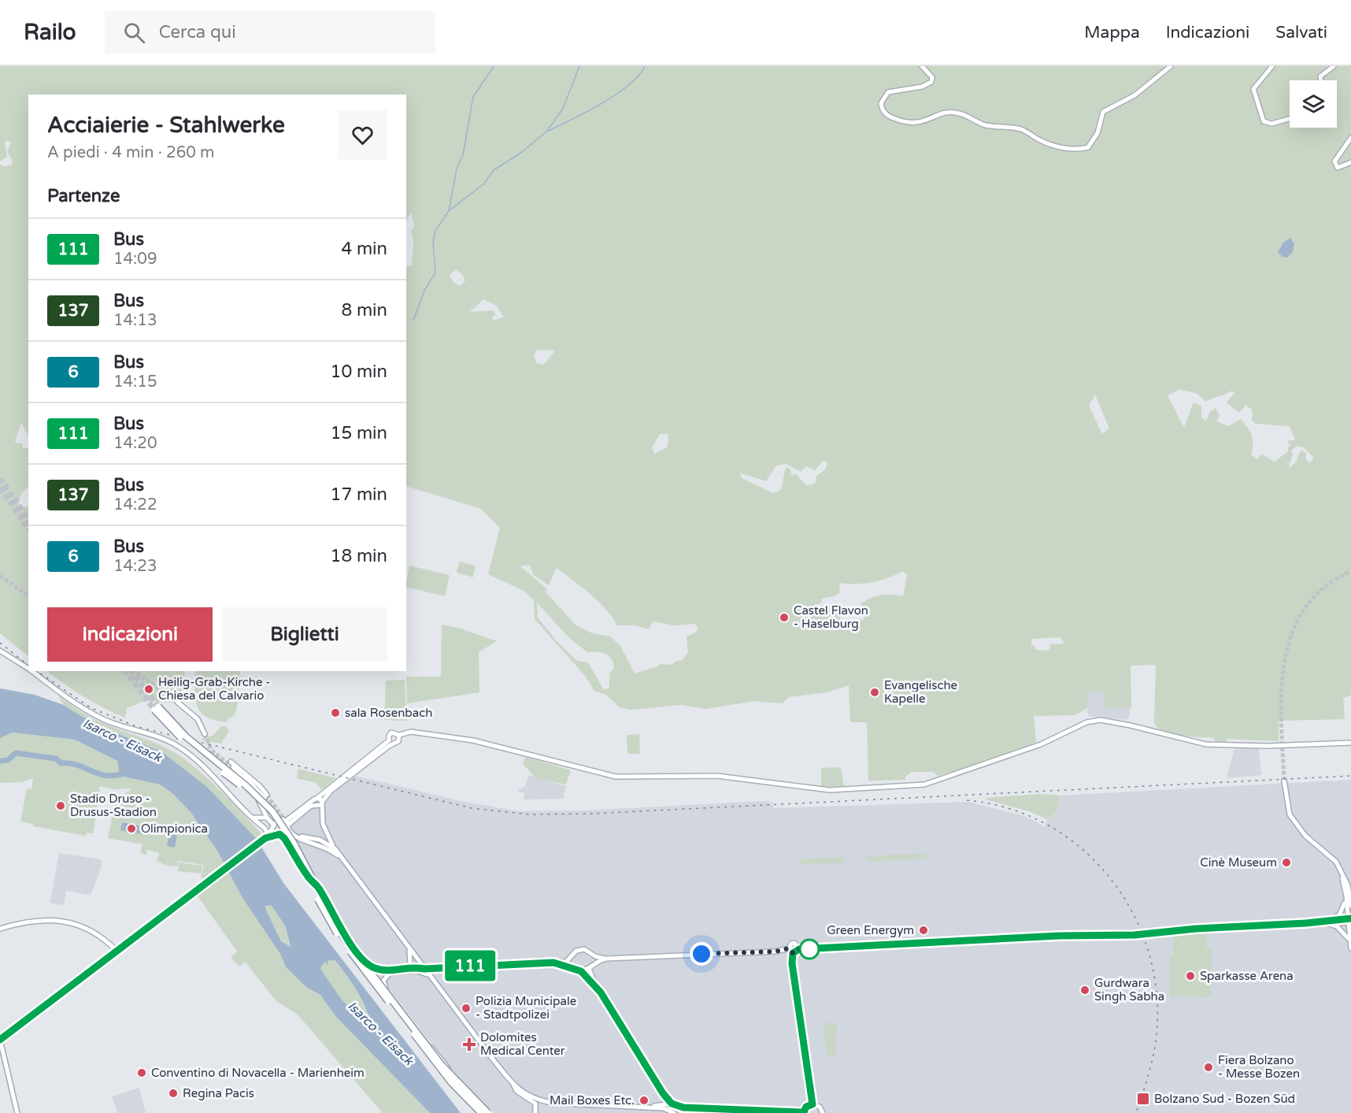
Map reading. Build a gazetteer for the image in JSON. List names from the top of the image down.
{
  "water": ["Isarco - Eisack"],
  "places": {
    "other": [
      "Castel Flavon - Haselburg",
      "Heilig-Grab-Kirche - Chiesa del Calvario",
      "Evangelische Kapelle",
      "sala Rosenbach",
      "Stadio Druso - Drusus-Stadion",
      "Olimpionica",
      "Cinè Museum",
      "Green Energym",
      "Sparkasse Arena",
      "Gurdwara Singh Sabha",
      "Polizia Municipale - Stadtpolizei",
      "Fiera Bolzano - Messe Bozen",
      "Conventino di Novacella - Marienheim",
      "Regina Pacis",
      "Mail Boxes Etc."
    ],
    "health": ["Dolomites Medical Center"],
    "transit": ["Bolzano Sud - Bozen Süd"]
  },
  "lines": ["bus line 111"],
  "page": {
    "header": "Railo",
    "search": "Cerca qui",
    "nav": ["Mappa", "Indicazioni", "Salvati"],
    "on_map": "111",
    "heading": [
      ["Acciaierie - Stahlwerke", "A piedi · 4 min · 260 m"],
      "Partenze"
    ],
    "list": [
      {
        "mark": "111",
        "name": "Bus",
        "note": "14:09",
        "value": "4 min"
      },
      {
        "mark": "137",
        "name": "Bus",
        "note": "14:13",
        "value": "8 min"
      },
      {
        "mark": "6",
        "name": "Bus",
        "note": "14:15",
        "value": "10 min"
      },
      {
        "mark": "111",
        "name": "Bus",
        "note": "14:20",
        "value": "15 min"
      },
      {
        "mark": "137",
        "name": "Bus",
        "note": "14:22",
        "value": "17 min"
      },
      {
        "mark": "6",
        "name": "Bus",
        "note": "14:23",
        "value": "18 min"
      }
    ],
    "buttons": ["Indicazioni", "Biglietti"]
  }
}
